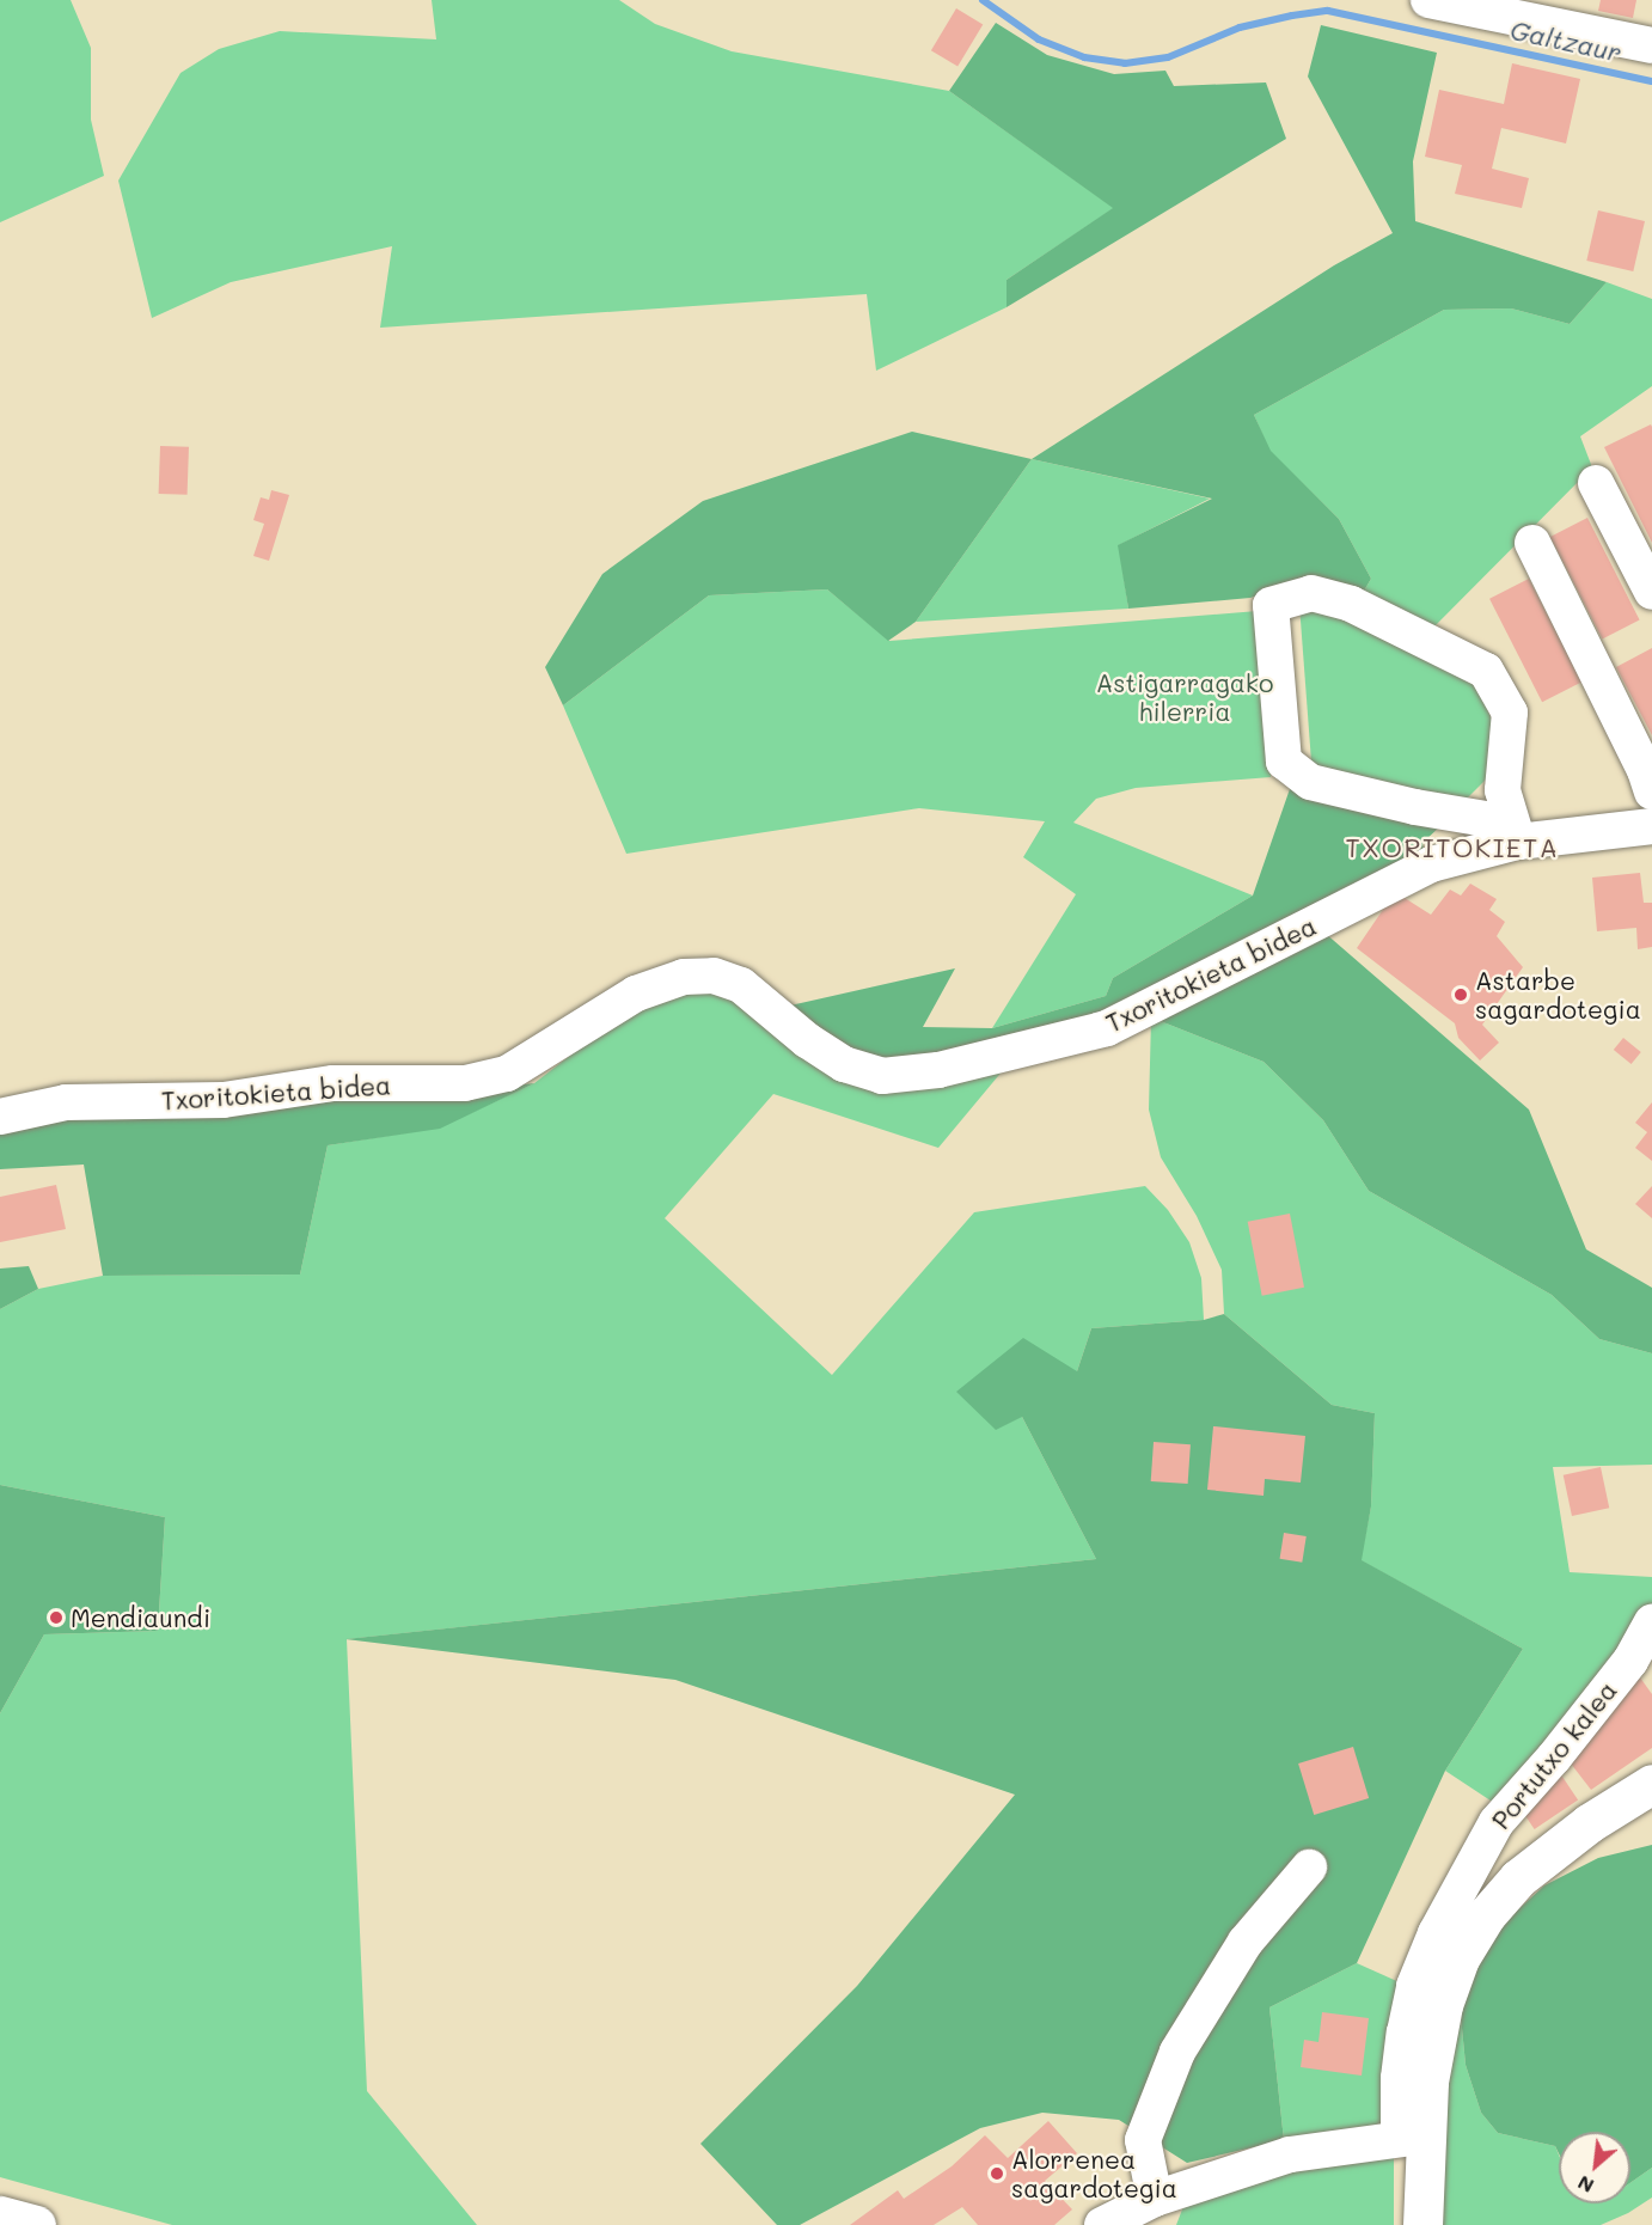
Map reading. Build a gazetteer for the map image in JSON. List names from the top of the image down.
{
  "streets": {
    "street": ["Txoritokieta bidea", "Portutxo kalea"]
  },
  "districts": ["TXORITOKIETA"],
  "water": ["Galtzaur"],
  "parks": ["Astigarragako hilerria"],
  "places": ["Astarbe sagardotegia", "Mendiaundi", "Alorrenea sagardotegia"],
  "north": "bottom left"
}
